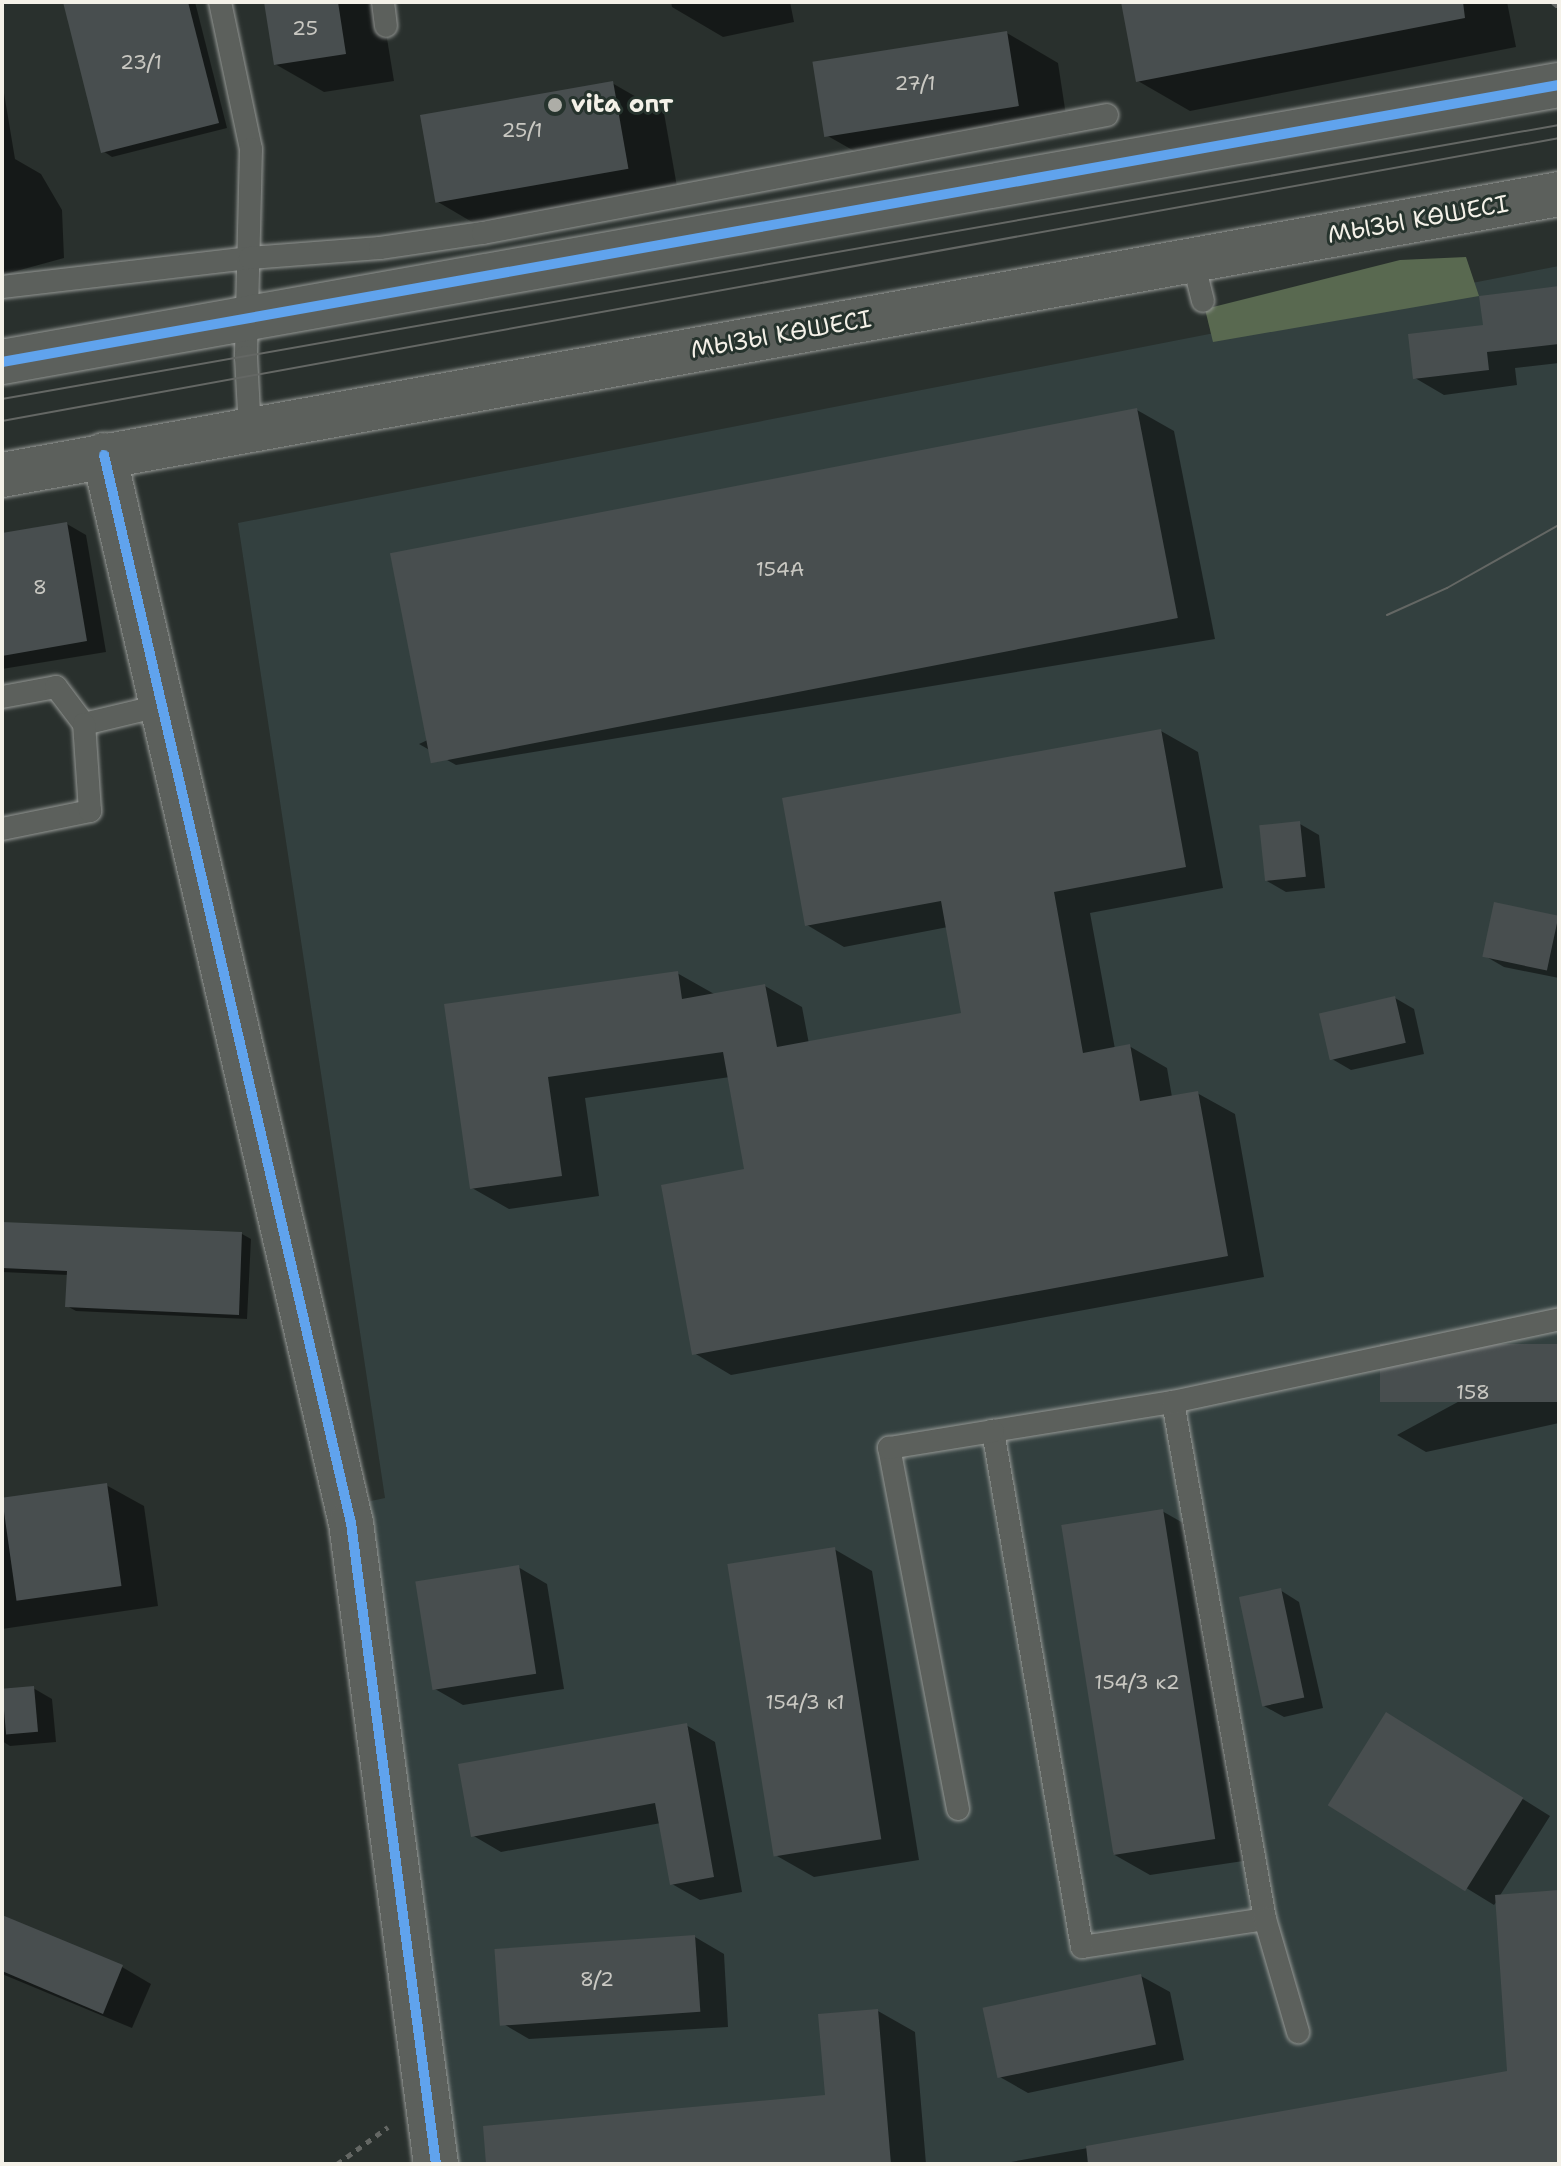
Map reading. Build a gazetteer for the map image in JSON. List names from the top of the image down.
{
  "streets": {
    "street": ["МЫЗЫ КӨШЕСІ"]
  },
  "places": ["vita опт"],
  "house_numbers": [
    "25",
    "23/1",
    "27/1",
    "25/1",
    "154А",
    "8",
    "158",
    "154/3 к2",
    "154/3 к1",
    "8/2"
  ]
}
